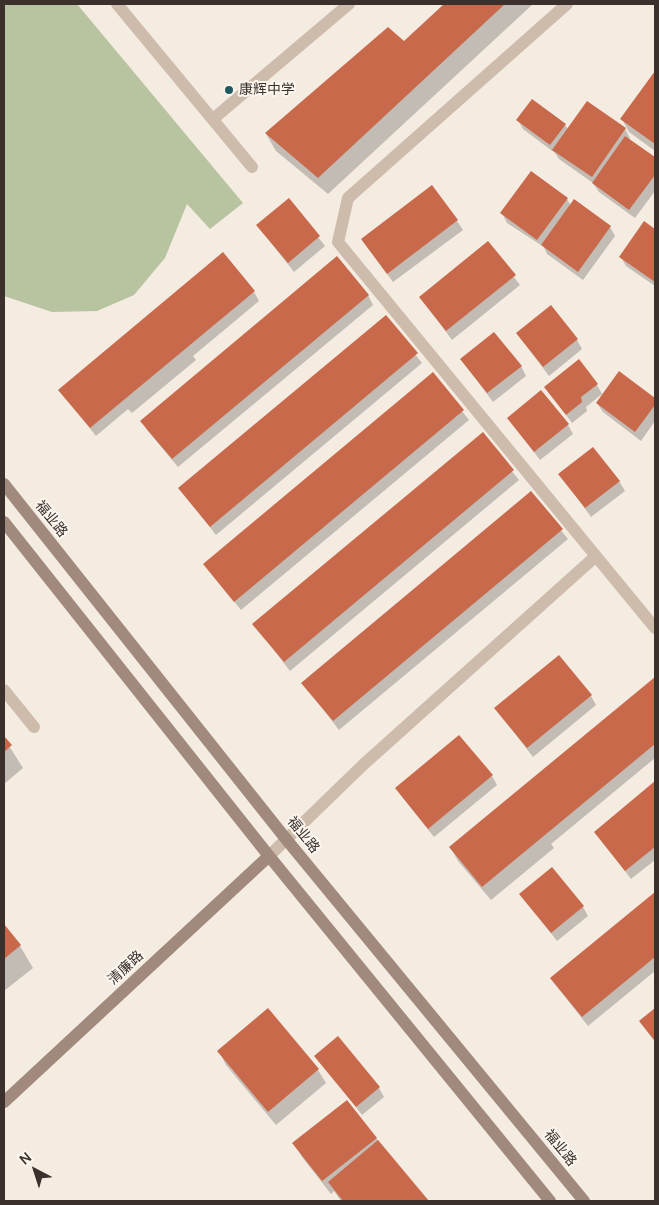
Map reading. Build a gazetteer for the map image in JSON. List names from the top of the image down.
{
  "streets": {
    "street": ["福业路", "清廉路"]
  },
  "places": ["康辉中学"],
  "north": "top left"
}
